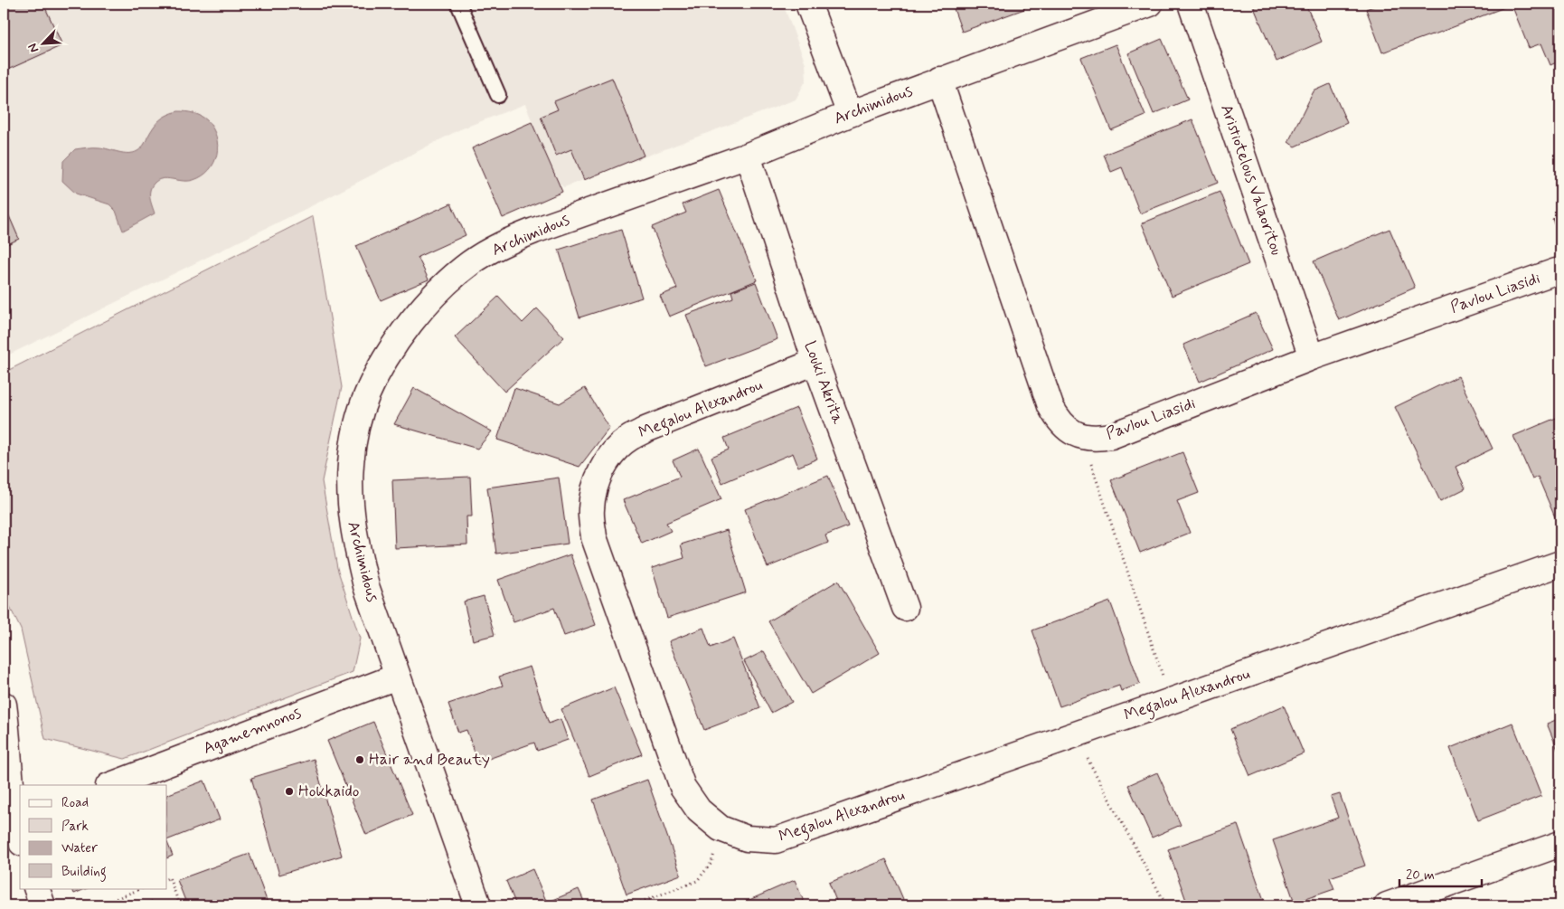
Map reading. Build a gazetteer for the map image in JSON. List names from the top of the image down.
{
  "streets": {
    "street": [
      "Archimidous",
      "Aristiotelous Valaoritou",
      "Pavlou Liasidi",
      "Louki Akrita",
      "Megalou Alexandrou",
      "Agamemnonos"
    ]
  },
  "crossings": [
    ["Archimidous", "Louki Akrita"],
    ["Archimidous", "Agamemnonos"],
    ["Aristiotelous Valaoritou", "Pavlou Liasidi"],
    ["Louki Akrita", "Megalou Alexandrou"]
  ],
  "places": ["Hair and Beauty", "Hokkaido"],
  "legend": [
    "Road",
    "Park",
    "Water",
    "Building"
  ],
  "scale_bar": "20 m",
  "north": "bottom left"
}
